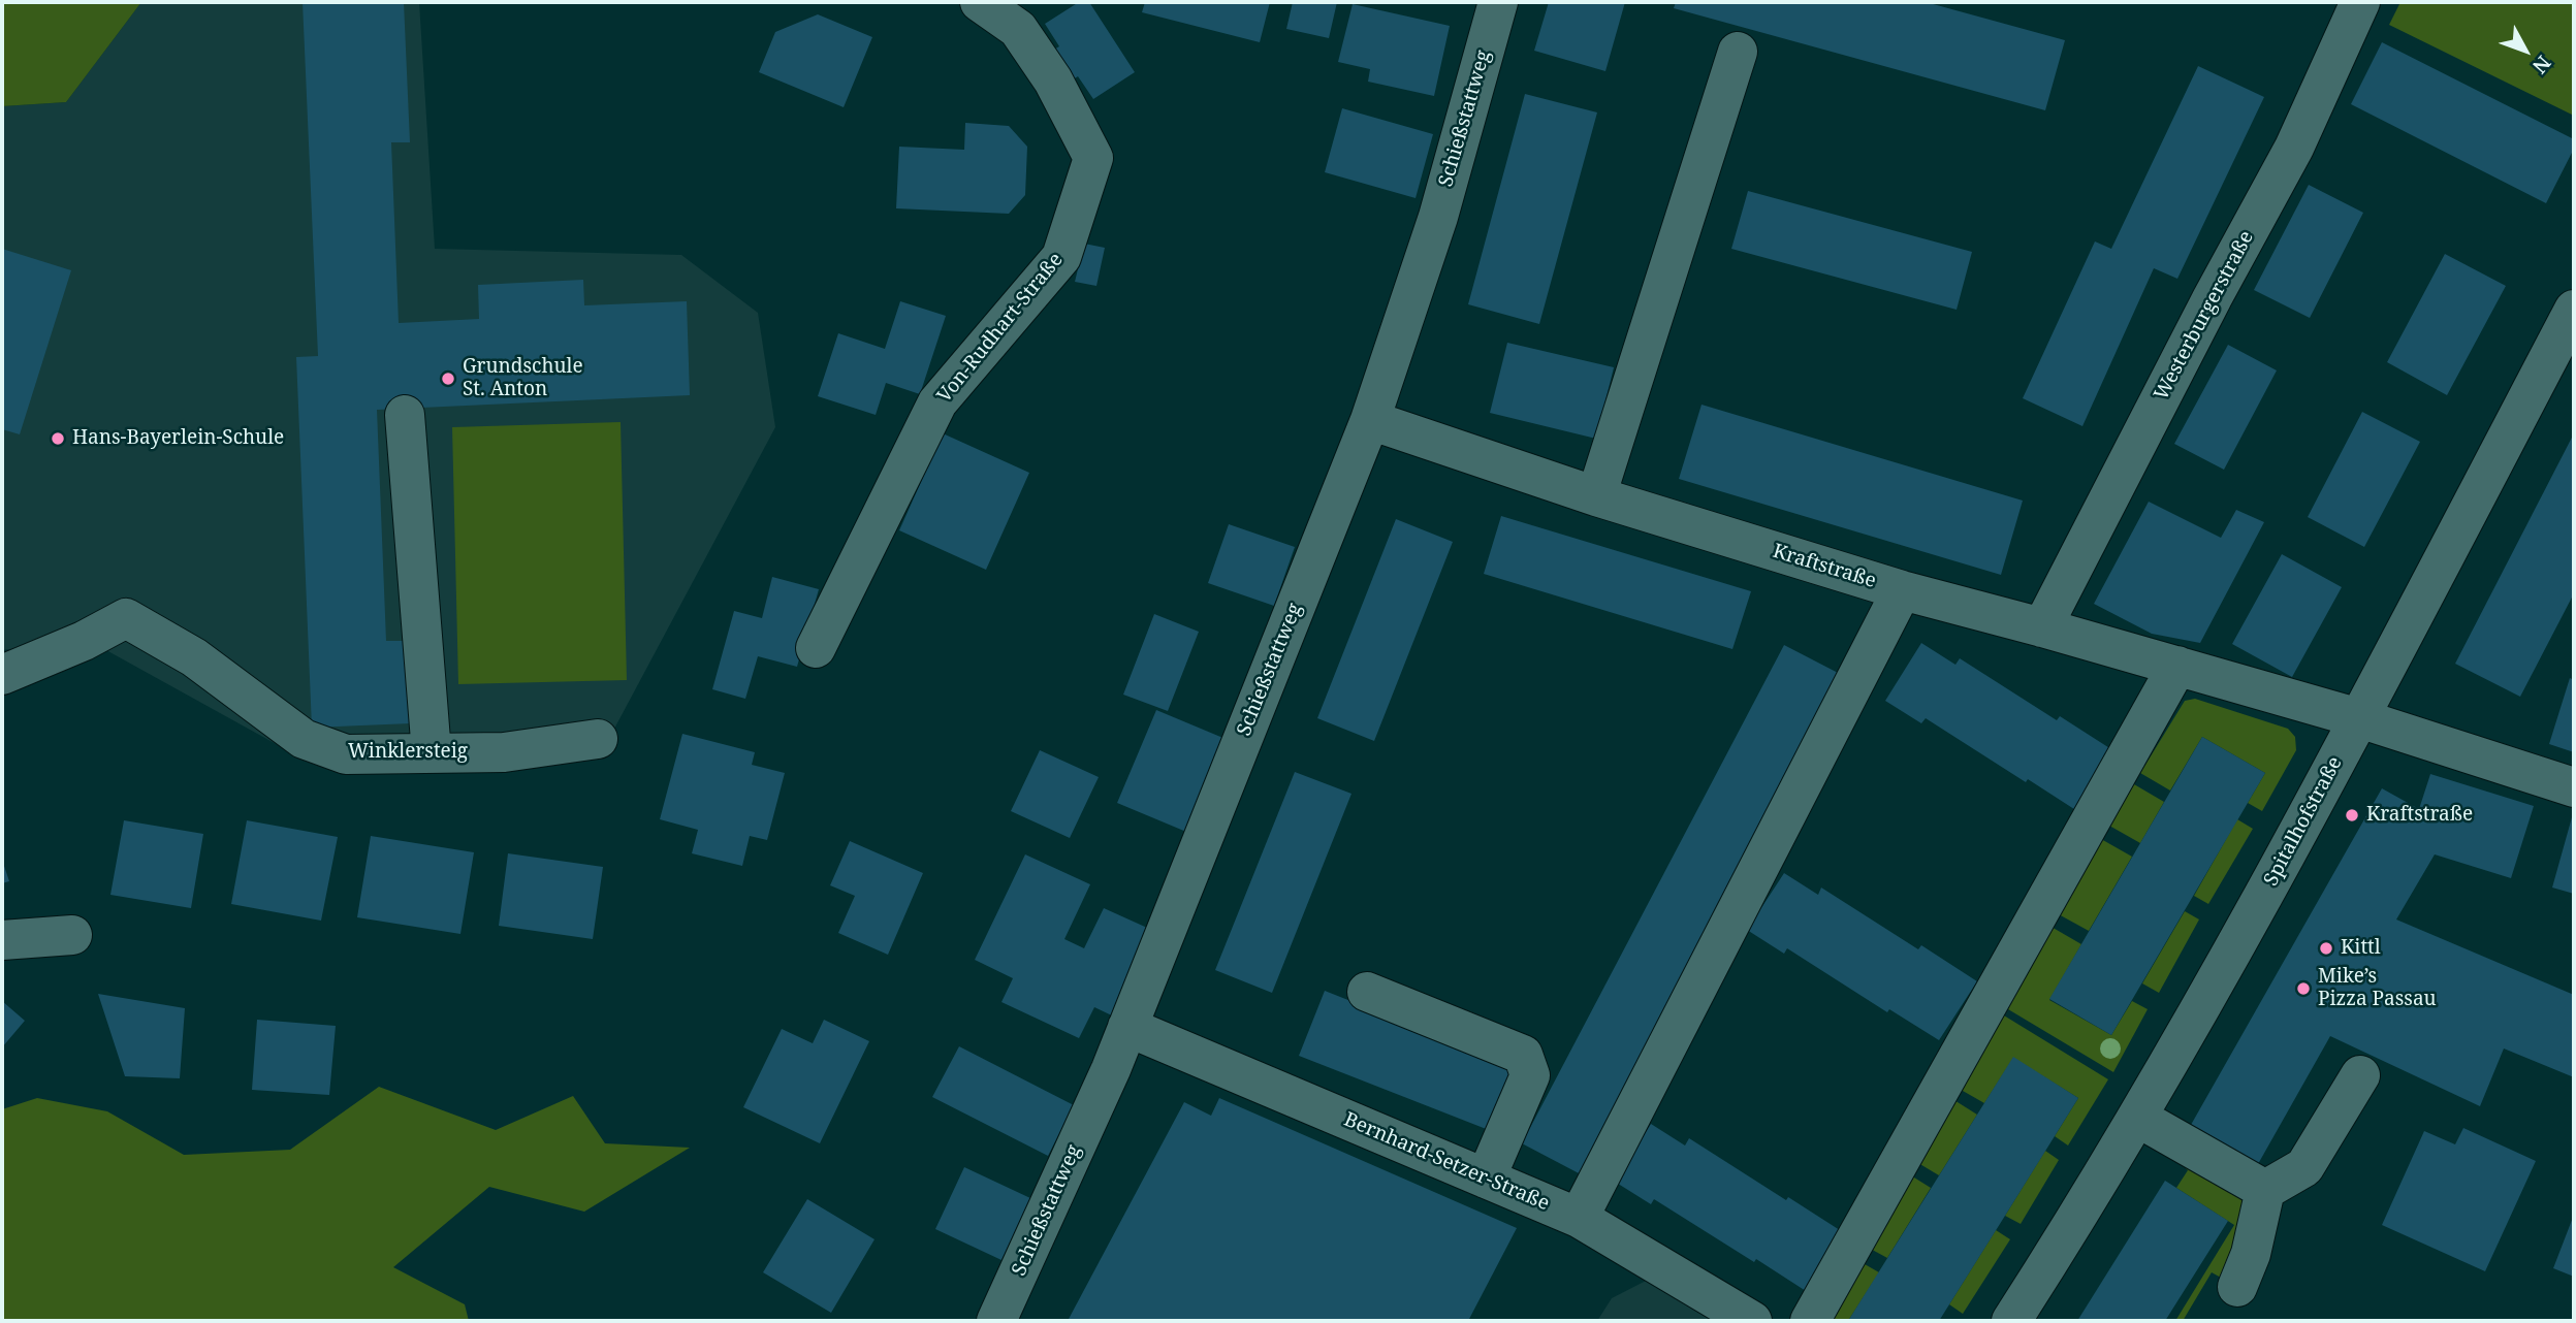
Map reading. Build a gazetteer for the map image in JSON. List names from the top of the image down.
{
  "streets": {
    "street": [
      "Schießstattweg",
      "Westerburgerstraße",
      "Von-Rudhart-Straße",
      "Kraftstraße",
      "Winklersteig",
      "Spitalhofstraße",
      "Bernhard-Setzer-Straße"
    ]
  },
  "crossings": [
    ["Schießstattweg", "Kraftstraße"],
    ["Schießstattweg", "Bernhard-Setzer-Straße"],
    ["Westerburgerstraße", "Kraftstraße"],
    ["Kraftstraße", "Spitalhofstraße"]
  ],
  "places": [
    "Grundschule St. Anton",
    "Hans-Bayerlein-Schule",
    "Kraftstraße",
    "Kittl",
    "Mike’s Pizza Passau"
  ],
  "north": "bottom right"
}
